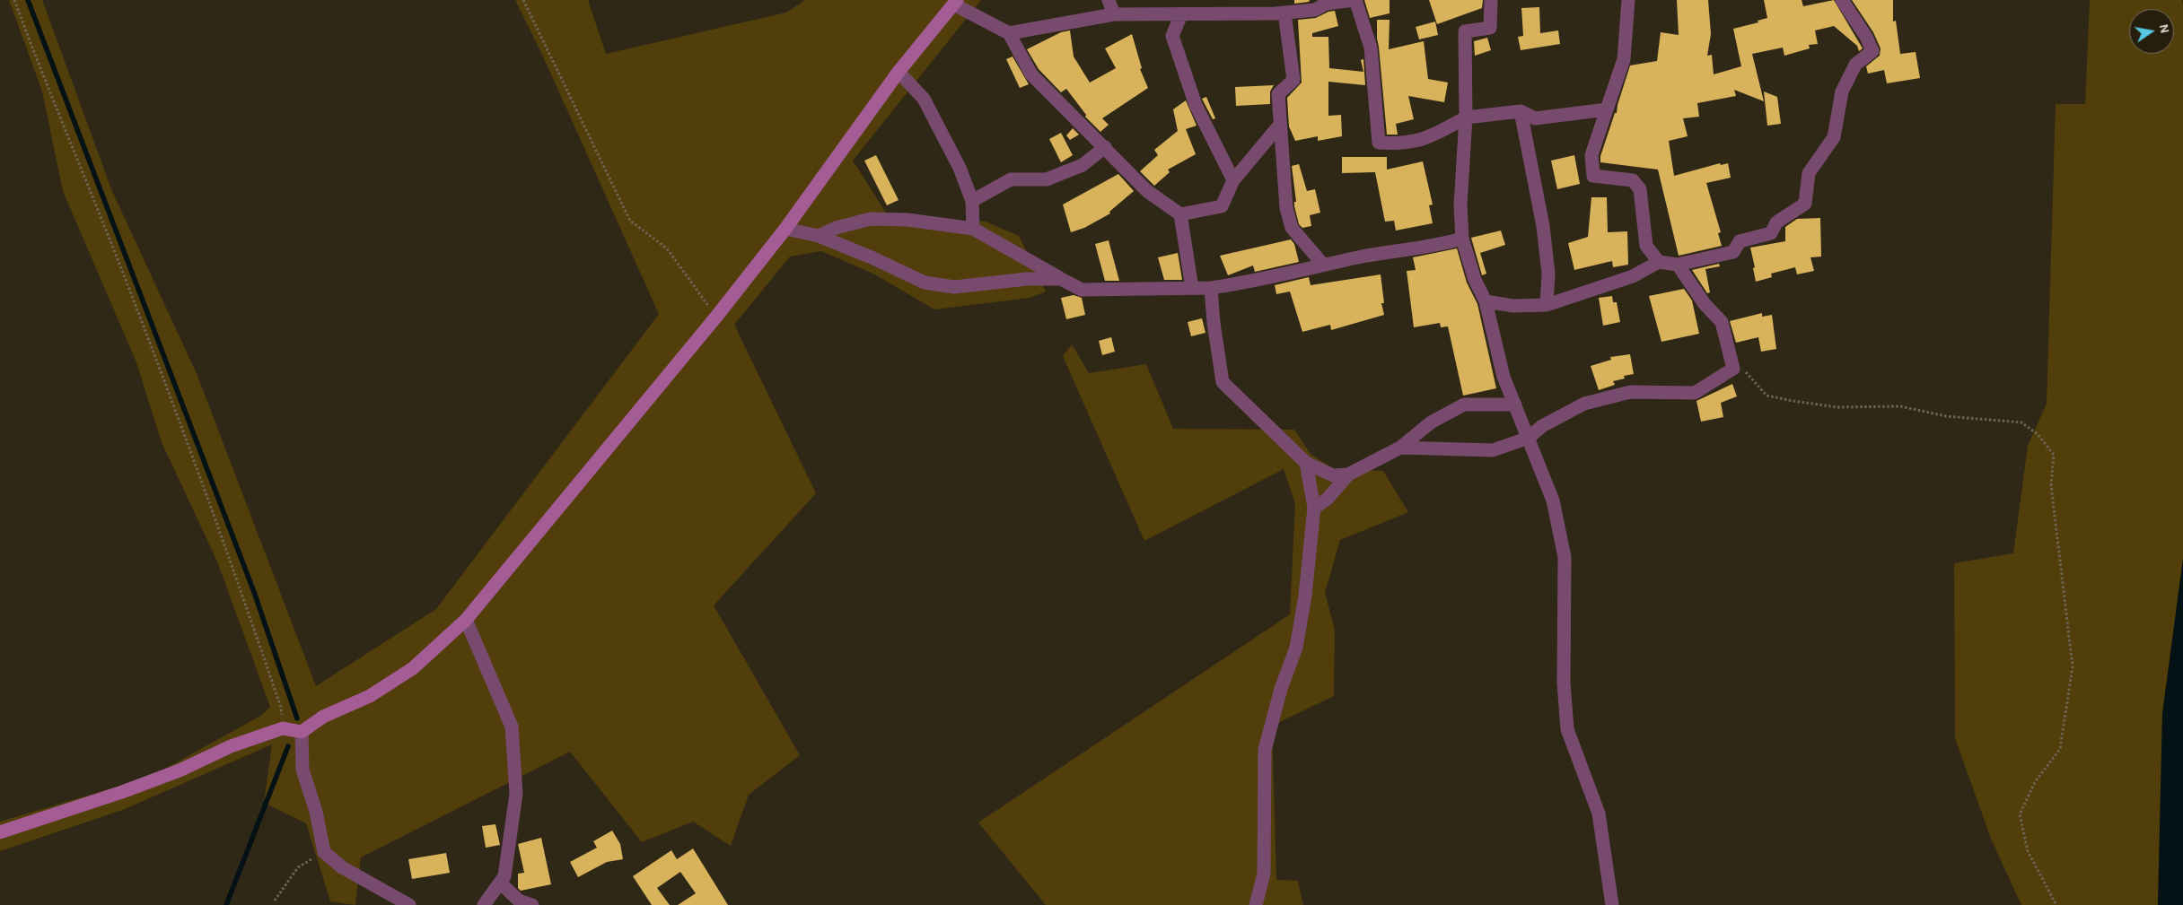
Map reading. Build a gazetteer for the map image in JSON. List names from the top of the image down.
{
  "north": "right"
}
